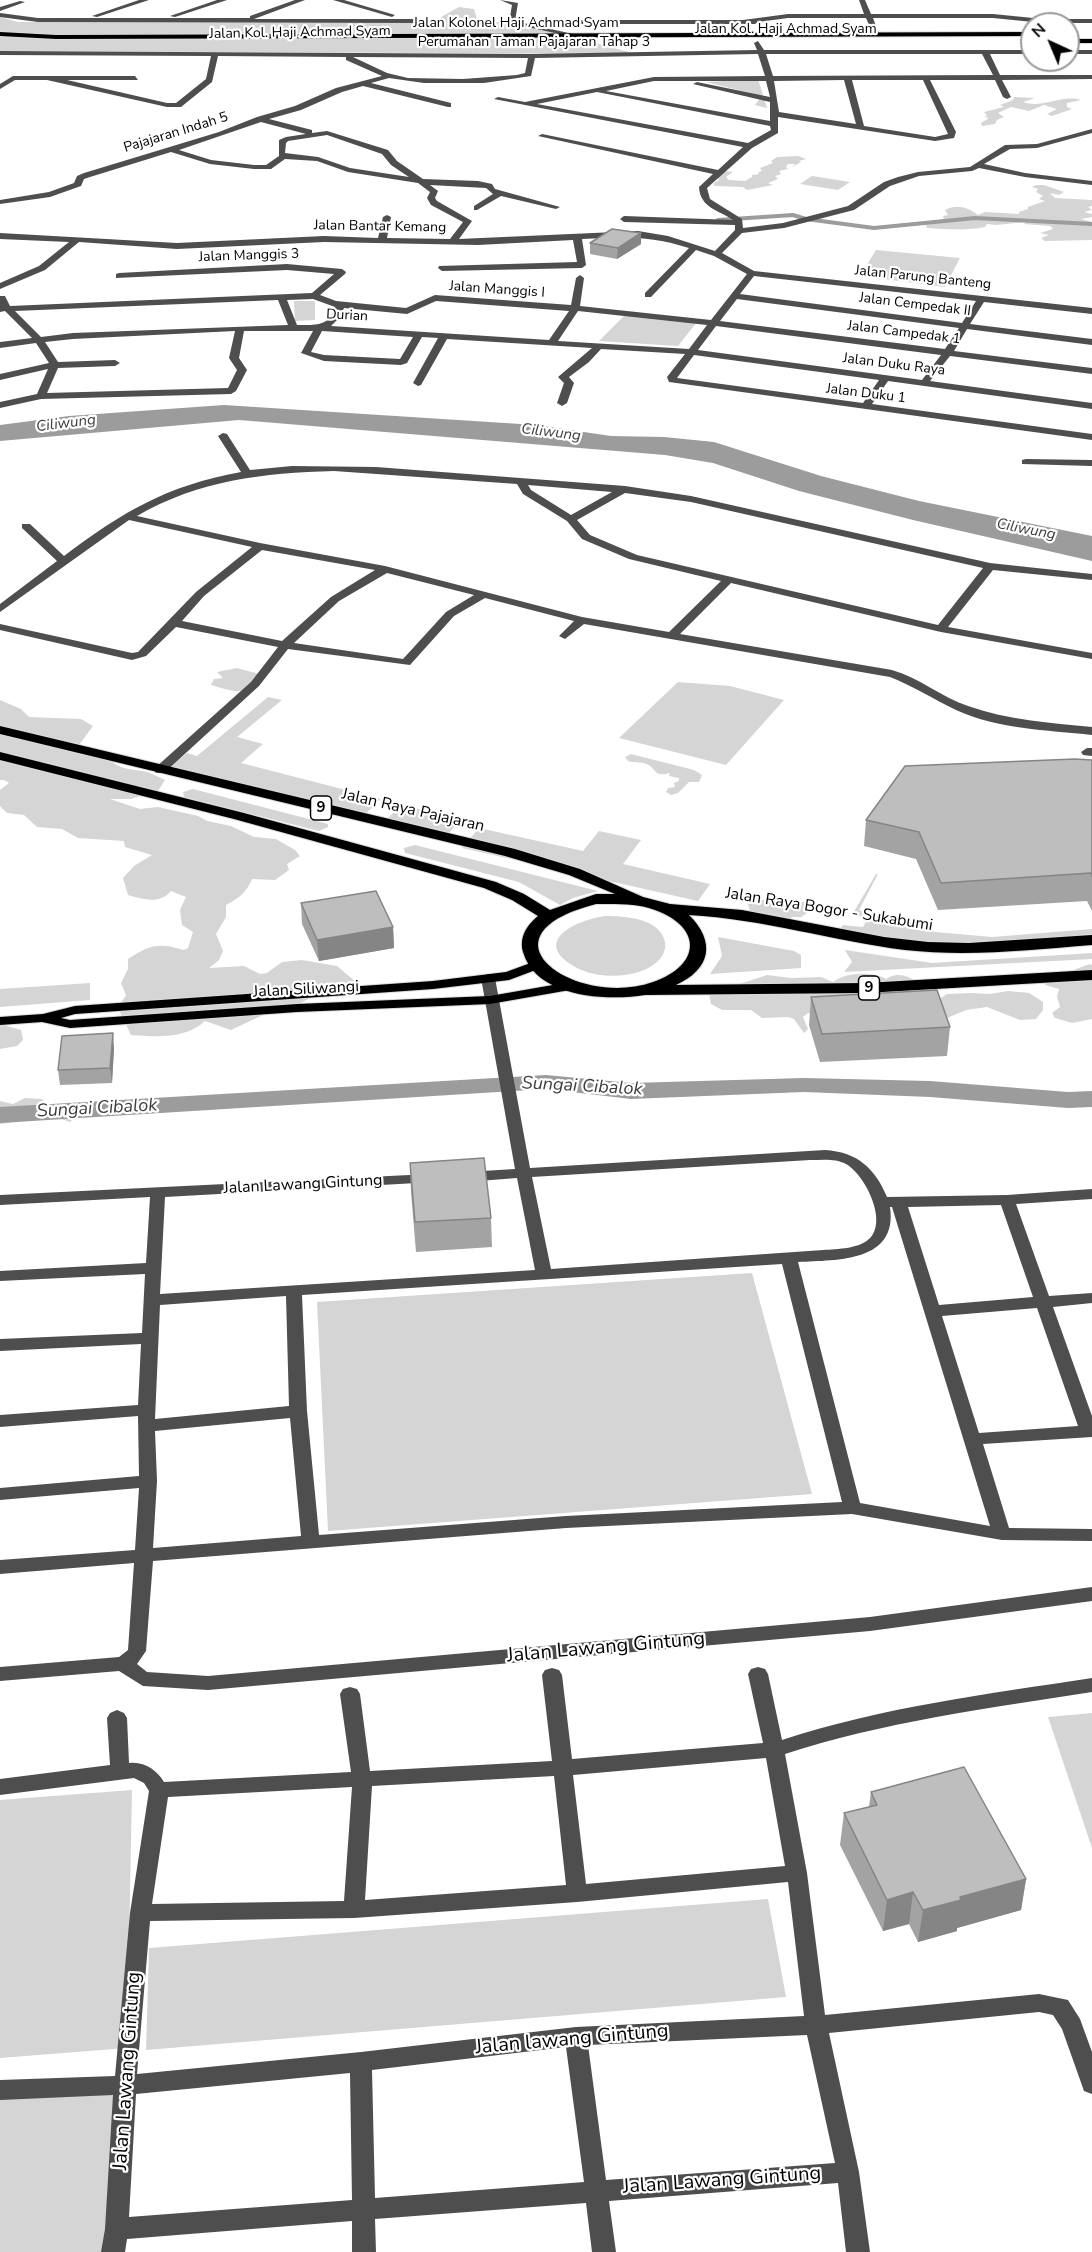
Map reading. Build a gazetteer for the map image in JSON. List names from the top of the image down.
{
  "streets": {
    "highway": ["9", "Jalan Raya Pajajaran", "Jalan Raya Bogor - Sukabumi"],
    "main road": ["Jalan Kolonel Haji Achmad Syam", "Jalan Kol. Haji Achmad Syam", "Jalan Siliwangi"],
    "street": [
      "Perumahan Taman Pajajaran Tahap 3",
      "Pajajaran Indah 5",
      "Jalan Bantar Kemang",
      "Jalan Manggis 3",
      "Jalan Parung Banteng",
      "Jalan Manggis I",
      "Jalan Cempedak II",
      "Durian",
      "Jalan Campedak 1",
      "Jalan Duku Raya",
      "Jalan Duku 1",
      "Jalan Lawang Gintung",
      "Jalan lawang Gintung"
    ]
  },
  "crossings": [
    ["Jalan Bantar Kemang", "Jalan Parung Banteng"],
    ["Jalan Manggis 3", "Jalan Manggis I"],
    ["Jalan Manggis I", "Jalan Campedak 1"],
    ["Durian", "Jalan Duku Raya"],
    ["Durian", "Jalan Duku 1"],
    ["Jalan Duku Raya", "Jalan Duku 1"],
    ["9", "Jalan Raya Pajajaran"],
    ["9", "Jalan Raya Bogor - Sukabumi"],
    ["9", "Jalan Siliwangi"],
    ["Jalan Raya Pajajaran", "Jalan Raya Bogor - Sukabumi"],
    ["Jalan Raya Pajajaran", "Jalan Siliwangi"],
    ["Jalan Raya Bogor - Sukabumi", "Jalan Siliwangi"],
    ["Jalan Lawang Gintung", "Jalan lawang Gintung"]
  ],
  "water": ["Ciliwung", "Sungai Cibalok"],
  "north": "top left"
}
